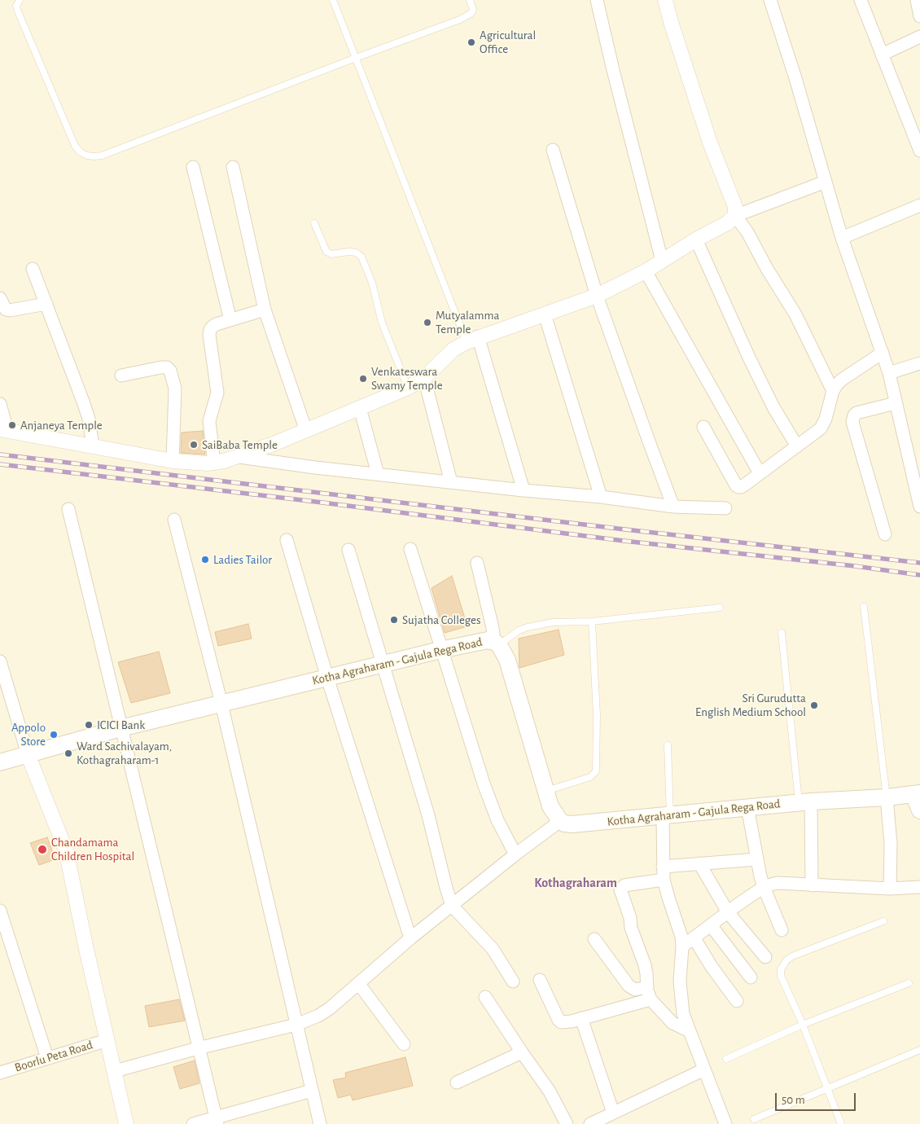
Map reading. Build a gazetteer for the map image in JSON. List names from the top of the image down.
{
  "streets": {
    "main road": ["Kotha Agraharam - Gajula Rega Road"],
    "street": ["Boorlu Peta Road"]
  },
  "districts": ["Kothagraharam"],
  "places": [
    "Agricultural Office",
    "Mutyalamma Temple",
    "Venkateswara Swamy Temple",
    "Anjaneya Temple",
    "SaiBaba Temple",
    "Ladies Tailor",
    "Sujatha Colleges",
    "Sri Gurudutta English Medium School",
    "ICICI Bank",
    "Appolo Store",
    "Ward Sachivalayam, Kothagraharam-1",
    "Chandamama Children Hospital"
  ],
  "scale_bar": "50 m"
}
